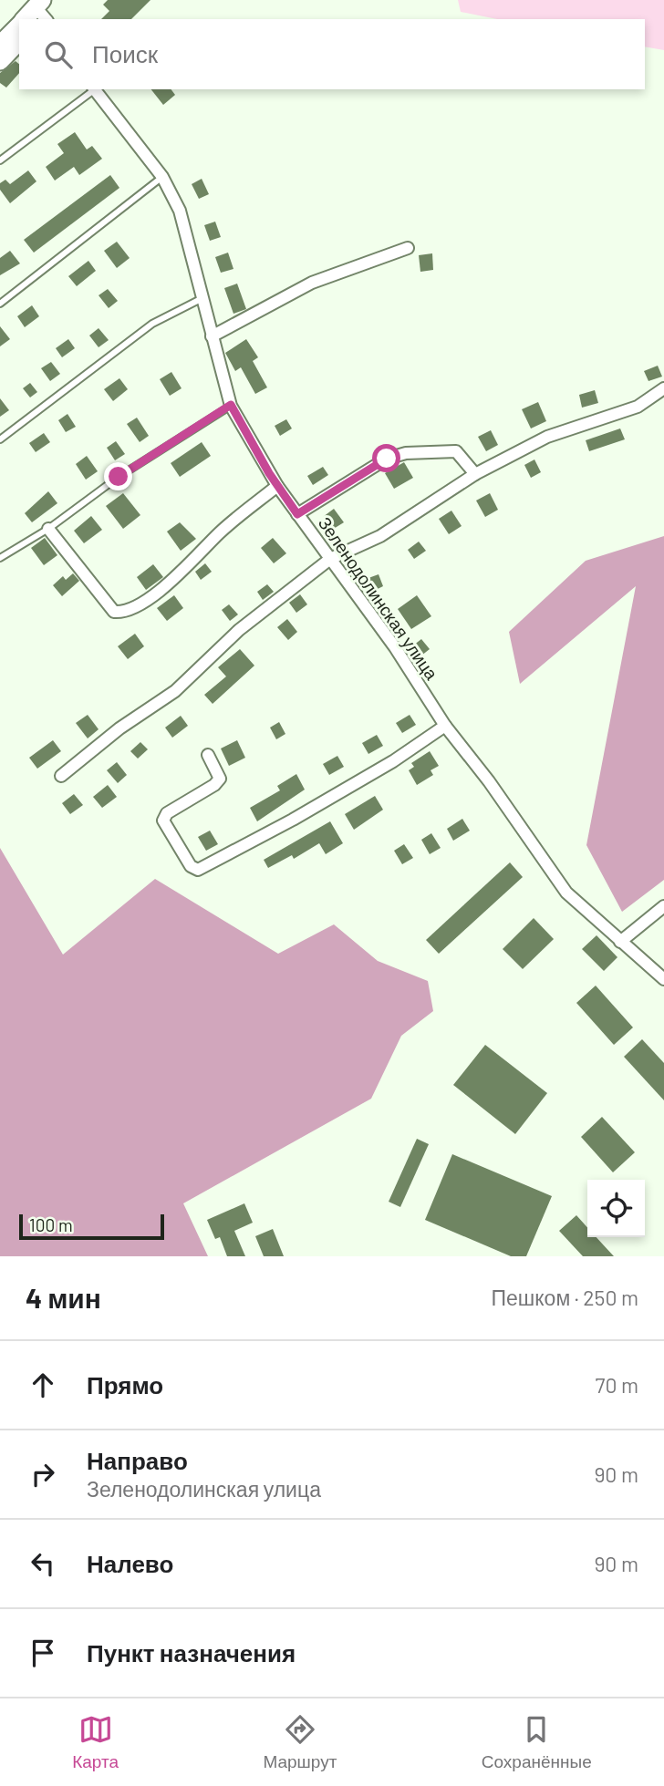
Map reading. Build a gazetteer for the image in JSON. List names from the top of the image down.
{
  "streets": {
    "street": ["Зеленодолинская улица"]
  },
  "scale_bar": "100 m",
  "page": {
    "search": "Поиск",
    "scale": "100 m",
    "heading": ["4 мин", "Пешком · 250 m"],
    "list": [
      ["Прямо", "70 m"],
      ["Направо", "Зеленодолинская улица", "90 m"],
      ["Налево", "90 m"],
      "Пункт назначения"
    ],
    "nav": ["Карта", "Маршрут", "Сохранённые"]
  }
}
